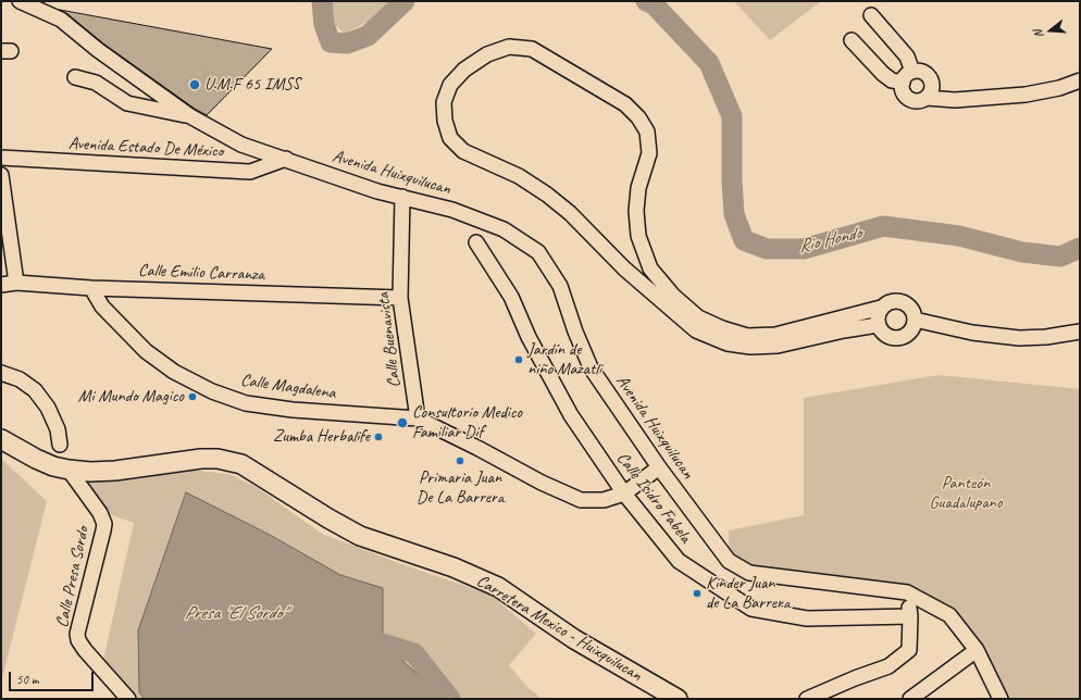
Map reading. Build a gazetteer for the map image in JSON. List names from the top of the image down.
{
  "streets": {
    "main road": ["Carretera Mexico - Huixquilucan"],
    "street": [
      "Avenida Estado De México",
      "Avenida Huixquilucan",
      "Calle Emilio Carranza",
      "Calle Buenavista",
      "Calle Magdalena",
      "Calle Isidro Fabela",
      "Calle Presa Sordo"
    ]
  },
  "crossings": [
    ["Avenida Estado De México", "Avenida Huixquilucan"],
    ["Avenida Huixquilucan", "Calle Buenavista"],
    ["Calle Emilio Carranza", "Calle Buenavista"],
    ["Calle Emilio Carranza", "Calle Magdalena"],
    ["Calle Buenavista", "Calle Magdalena"],
    ["Calle Presa Sordo", "Carretera Mexico - Huixquilucan"]
  ],
  "water": ["Rio Hondo", "Presa \"El Sordo\""],
  "parks": ["Panteón Guadalupano"],
  "places": [
    "U.M.F 65 IMSS",
    "Jardín de niño Mazatli",
    "Mi Mundo Magico",
    "Consultorio Medico Familiar Dif",
    "Zumba Herbalife",
    "Primaria Juan De La Barrera",
    "Kinder Juan de La Barrera"
  ],
  "scale_bar": "50 m",
  "north": "left"
}
